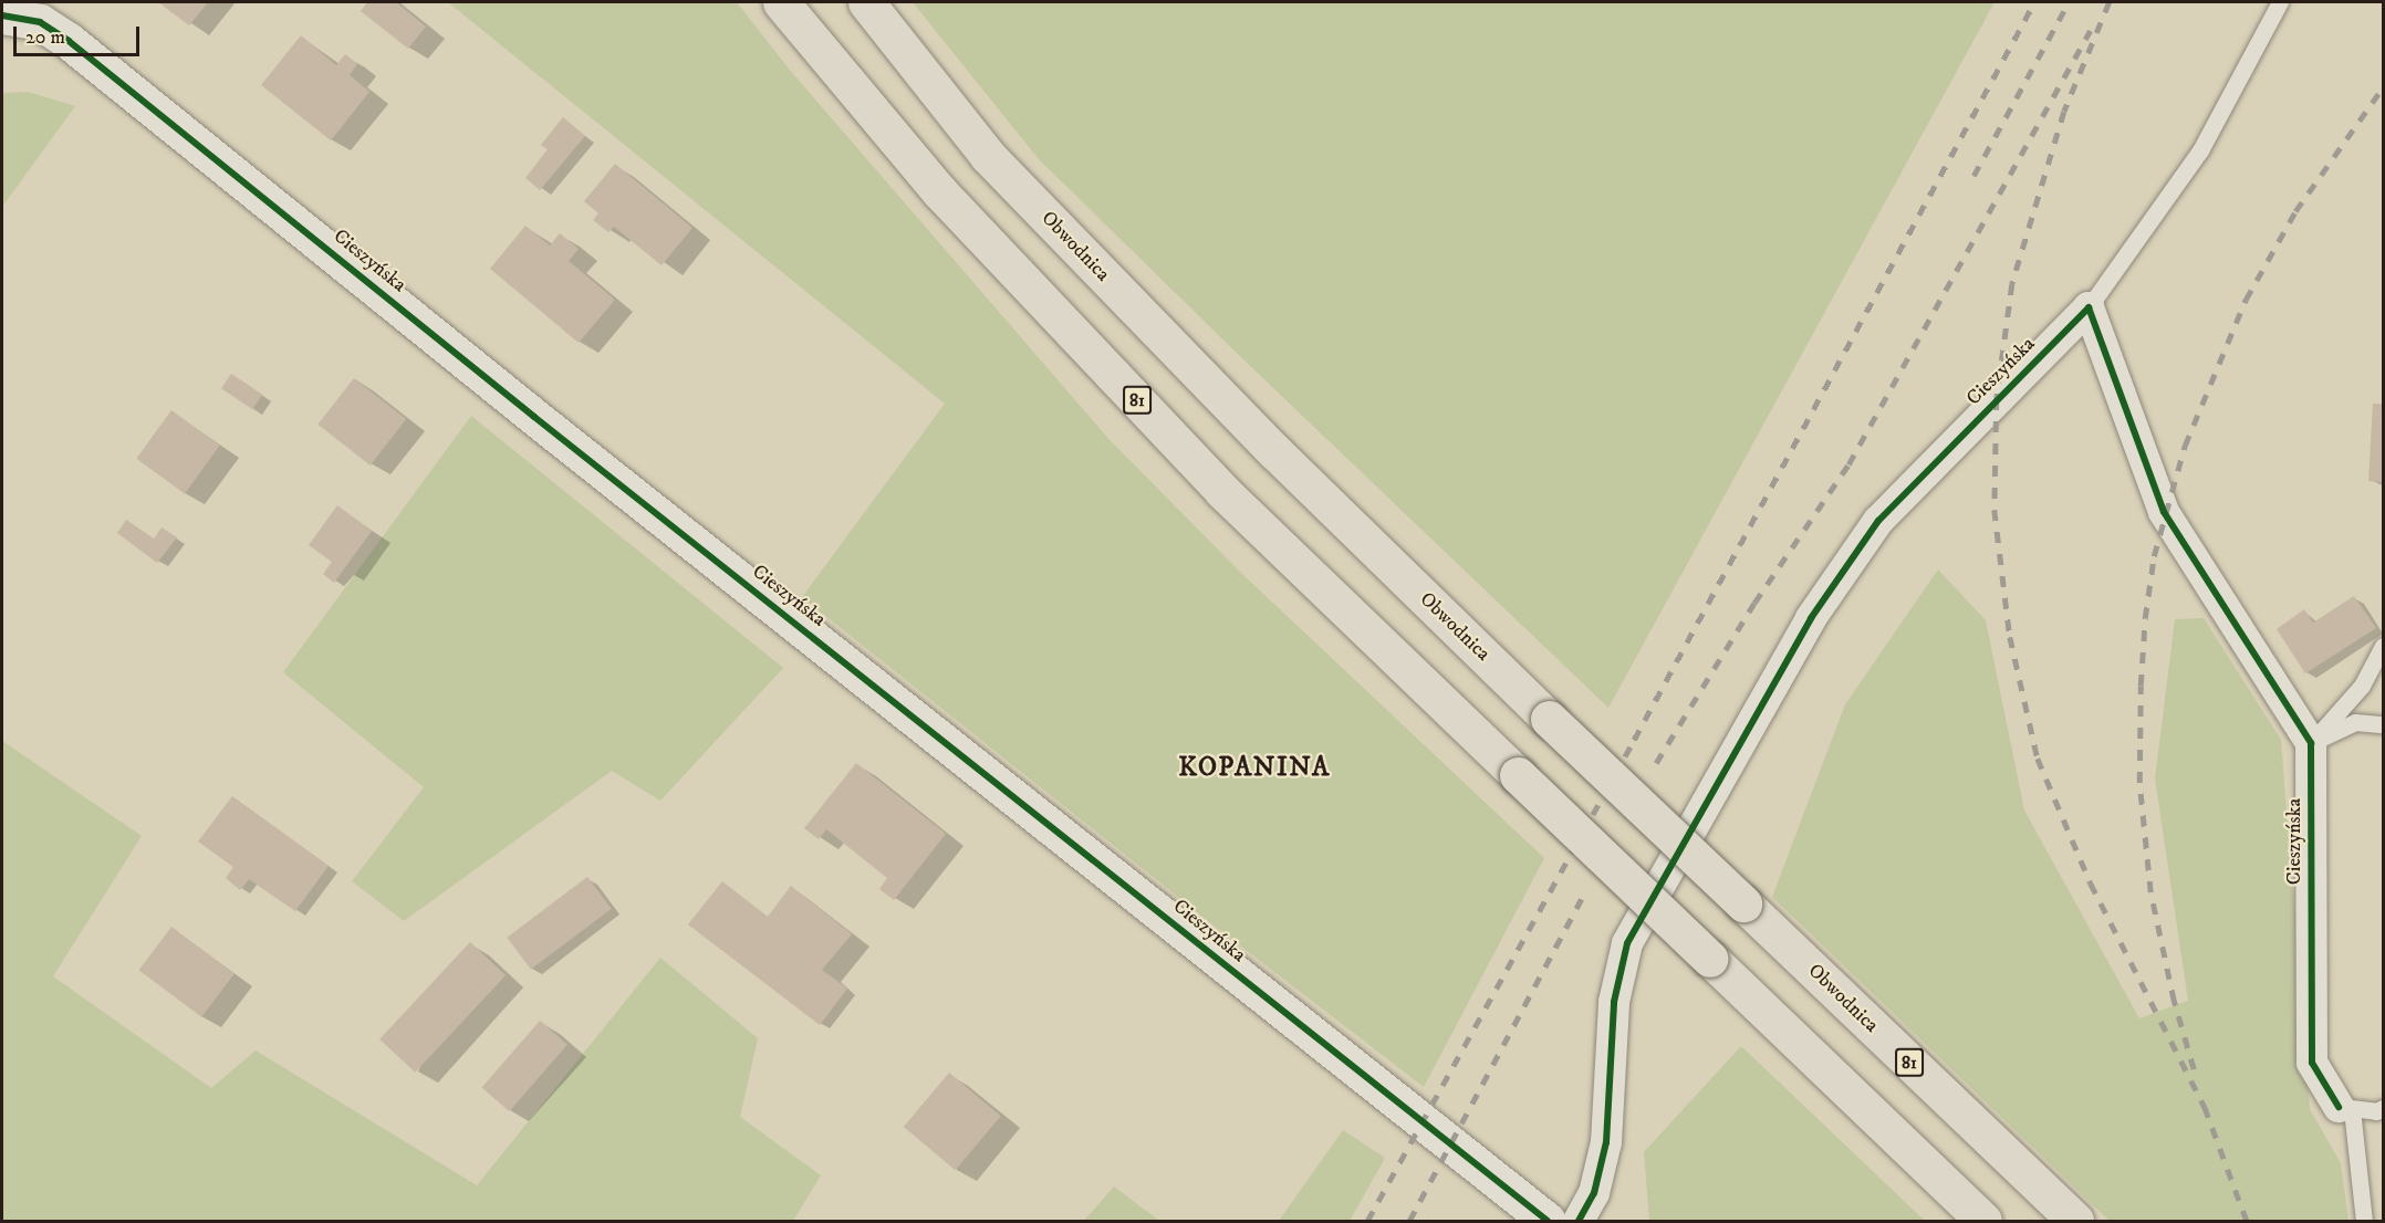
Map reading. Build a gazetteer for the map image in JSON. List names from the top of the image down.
{
  "streets": {
    "main road": ["Obwodnica", "81"],
    "street": ["Cieszyńska"]
  },
  "districts": ["KOPANINA"],
  "scale_bar": "20 m"
}
